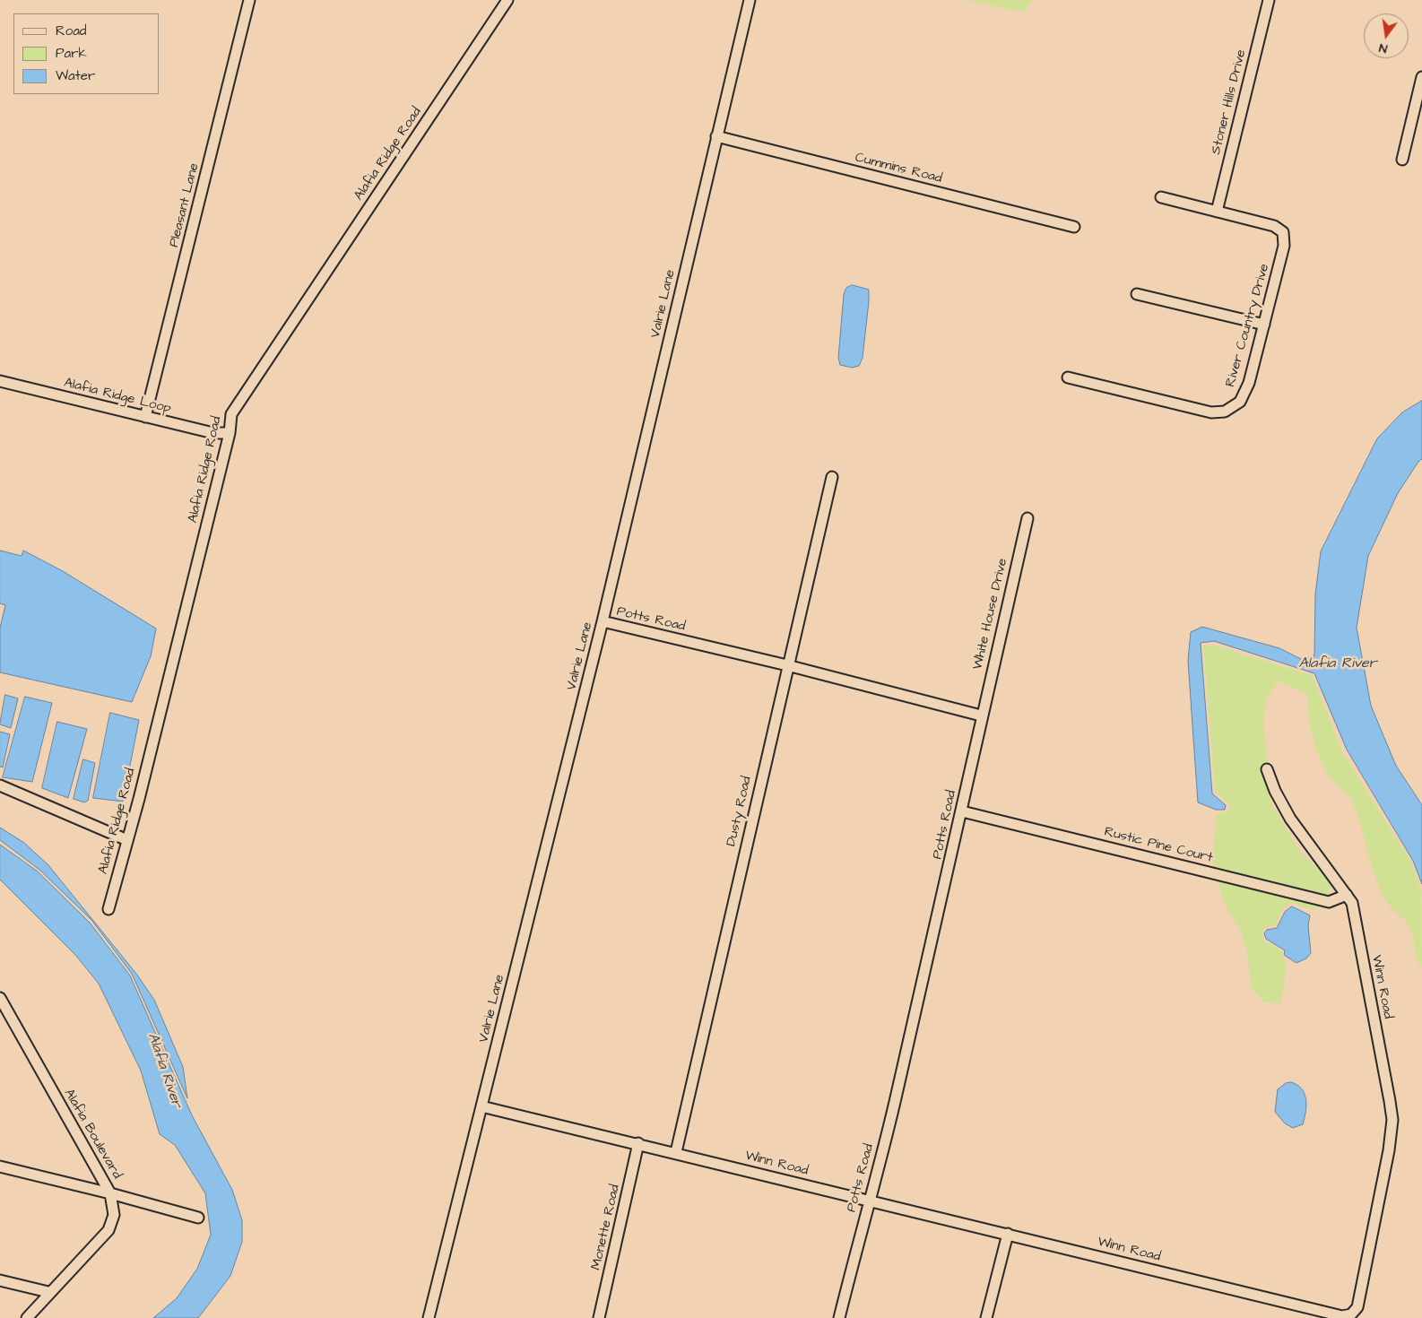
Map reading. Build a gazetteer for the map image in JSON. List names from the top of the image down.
{
  "streets": {
    "street": [
      "Stoner Hills Drive",
      "Alafia Ridge Road",
      "Cummins Road",
      "Pleasant Lane",
      "Valrie Lane",
      "River Country Drive",
      "Alafia Ridge Loop",
      "White House Drive",
      "Potts Road",
      "Dusty Road",
      "Rustic Pine Court",
      "Winn Road",
      "Alafia Boulevard",
      "Monette Road"
    ]
  },
  "crossings": [
    ["Stoner Hills Drive", "River Country Drive"],
    ["Alafia Ridge Road", "Alafia Ridge Loop"],
    ["Cummins Road", "Valrie Lane"],
    ["Pleasant Lane", "Alafia Ridge Loop"],
    ["Valrie Lane", "Potts Road"],
    ["Valrie Lane", "Winn Road"],
    ["White House Drive", "Potts Road"],
    ["Potts Road", "Dusty Road"],
    ["Potts Road", "Rustic Pine Court"],
    ["Potts Road", "Winn Road"],
    ["Dusty Road", "Winn Road"],
    ["Rustic Pine Court", "Winn Road"],
    ["Winn Road", "Monette Road"]
  ],
  "water": ["Alafia River"],
  "legend": ["Road", "Park", "Water"],
  "north": "bottom"
}
